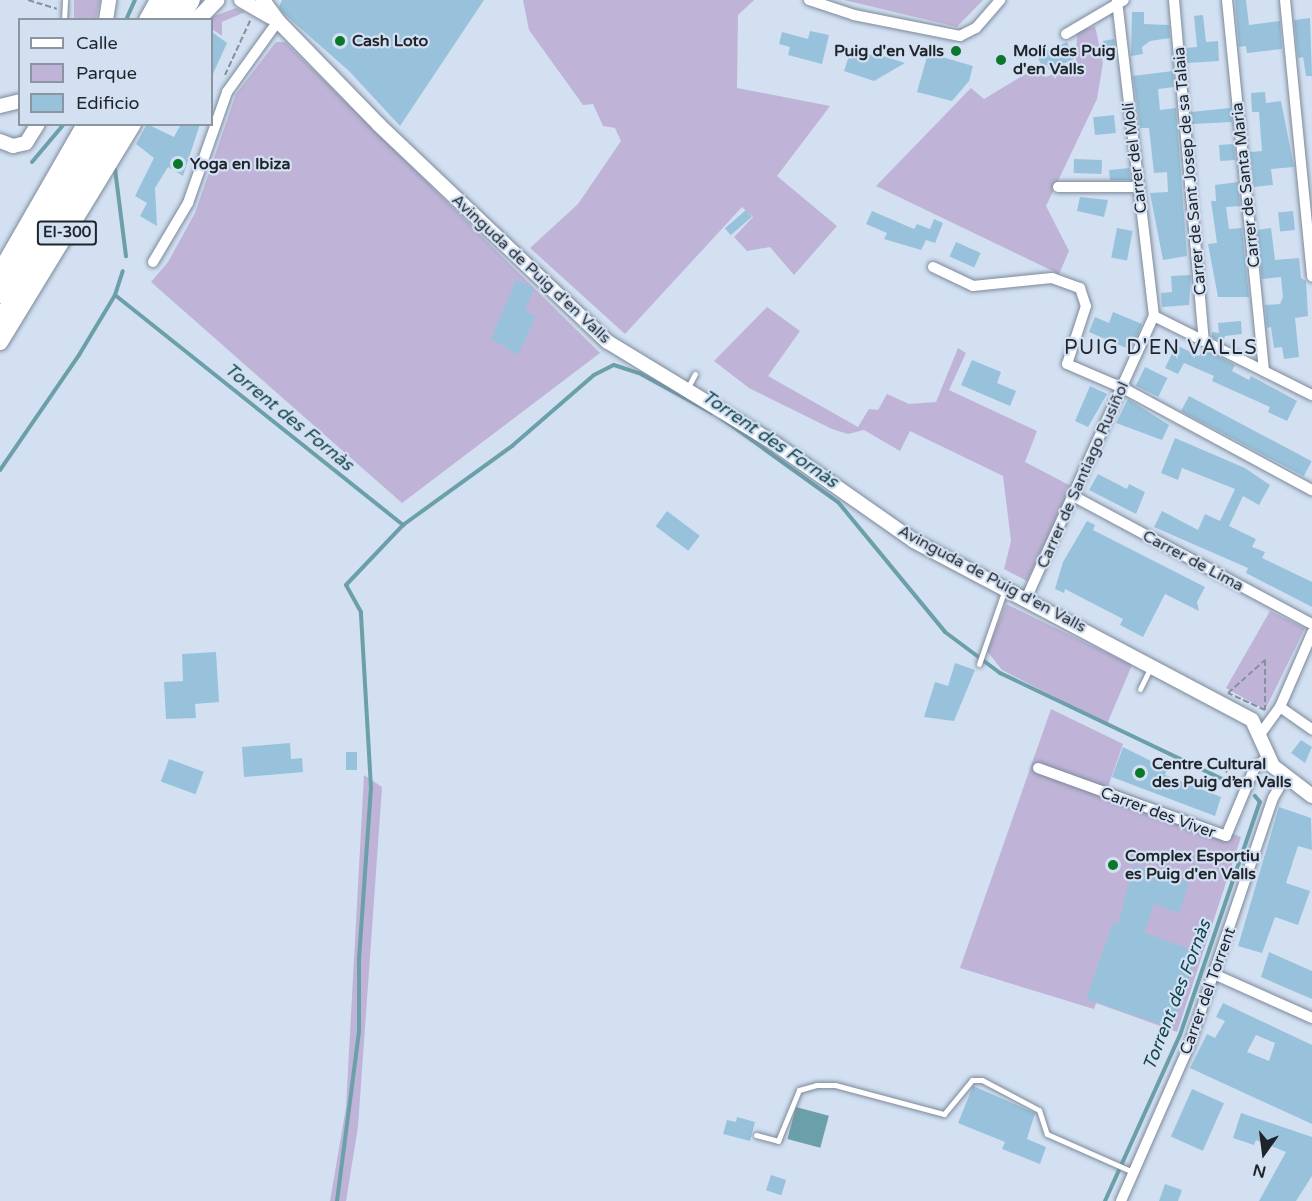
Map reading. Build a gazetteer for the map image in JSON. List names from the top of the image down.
{
  "streets": {
    "highway": ["EI-300"],
    "street": [
      "Carrer del Molí",
      "Carrer de Sant Josep de sa Talaia",
      "Carrer de Santa Maria",
      "Avinguda de Puig d'en Valls",
      "Carrer de Santiago Rusiñol",
      "Carrer de Lima",
      "Carrer des Viver",
      "Carrer del Torrent"
    ]
  },
  "crossings": [
    ["Carrer del Molí", "Carrer de Santiago Rusiñol"],
    ["Avinguda de Puig d'en Valls", "Carrer de Santiago Rusiñol"],
    ["Carrer de Santiago Rusiñol", "Carrer de Lima"]
  ],
  "districts": ["PUIG D'EN VALLS"],
  "water": ["Torrent des Fornàs"],
  "places": [
    "Cash Loto",
    "Puig d'en Valls",
    "Molí des Puig d'en Valls",
    "Yoga en Ibiza",
    "Centre Cultural des Puig d’en Valls",
    "Complex Esportiu es Puig d'en Valls"
  ],
  "legend": ["Calle", "Parque", "Edificio"],
  "north": "bottom"
}
